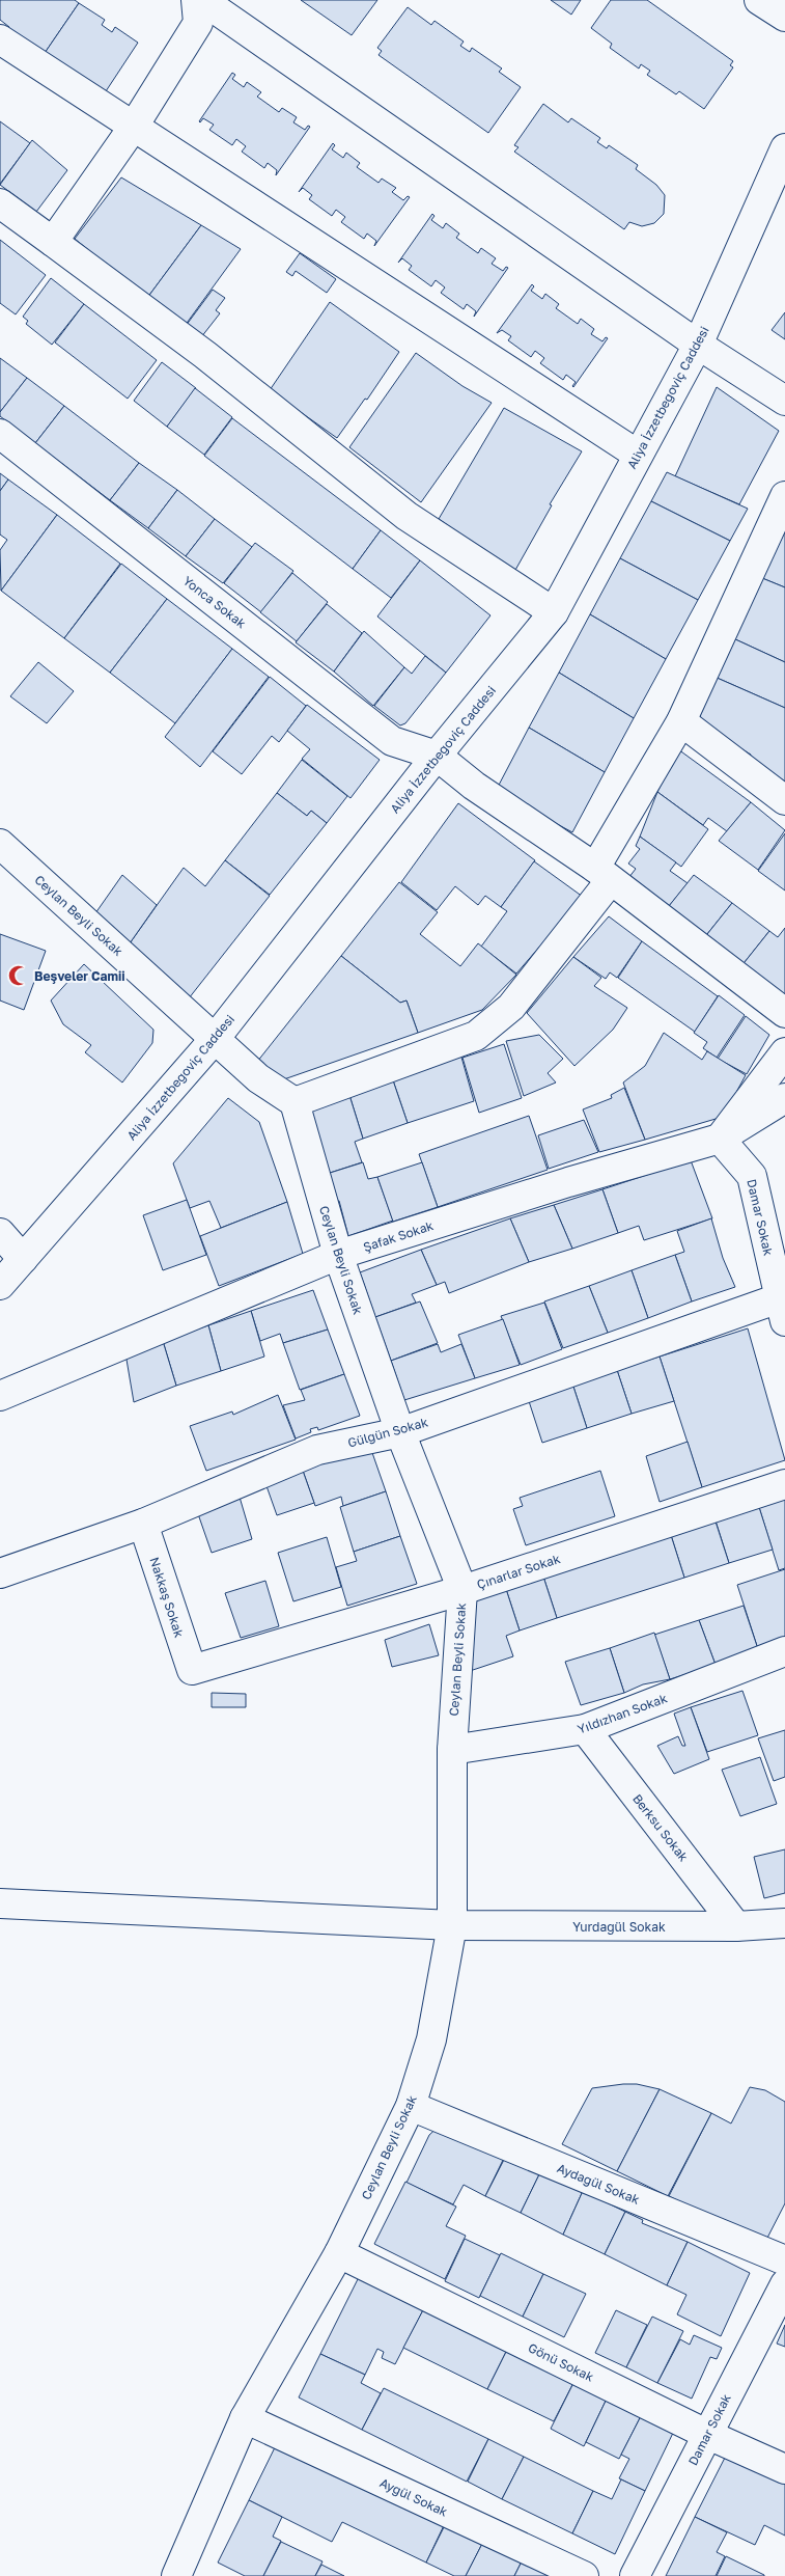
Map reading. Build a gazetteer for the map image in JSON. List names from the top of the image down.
{
  "streets": {
    "street": [
      "Aliya İzzetbegoviç Caddesi",
      "Yonca Sokak",
      "Ceylan Beyli Sokak",
      "Damar Sokak",
      "Şafak Sokak",
      "Gülgün Sokak",
      "Çınarlar Sokak",
      "Nakkaş Sokak",
      "Yıldızhan Sokak",
      "Berksu Sokak",
      "Yurdagül Sokak",
      "Aydagül Sokak",
      "Gönü Sokak",
      "Aygül Sokak"
    ]
  },
  "crossings": [
    ["Aliya İzzetbegoviç Caddesi", "Yonca Sokak"],
    ["Aliya İzzetbegoviç Caddesi", "Ceylan Beyli Sokak"],
    ["Ceylan Beyli Sokak", "Şafak Sokak"],
    ["Ceylan Beyli Sokak", "Gülgün Sokak"],
    ["Ceylan Beyli Sokak", "Çınarlar Sokak"],
    ["Ceylan Beyli Sokak", "Yıldızhan Sokak"],
    ["Ceylan Beyli Sokak", "Yurdagül Sokak"],
    ["Ceylan Beyli Sokak", "Aydagül Sokak"],
    ["Ceylan Beyli Sokak", "Gönü Sokak"],
    ["Ceylan Beyli Sokak", "Aygül Sokak"],
    ["Damar Sokak", "Şafak Sokak"],
    ["Damar Sokak", "Gülgün Sokak"],
    ["Damar Sokak", "Gönü Sokak"],
    ["Gülgün Sokak", "Nakkaş Sokak"],
    ["Çınarlar Sokak", "Nakkaş Sokak"],
    ["Yıldızhan Sokak", "Berksu Sokak"],
    ["Berksu Sokak", "Yurdagül Sokak"]
  ],
  "places": {
    "mosque": ["Beşveler Camii"]
  }
}
